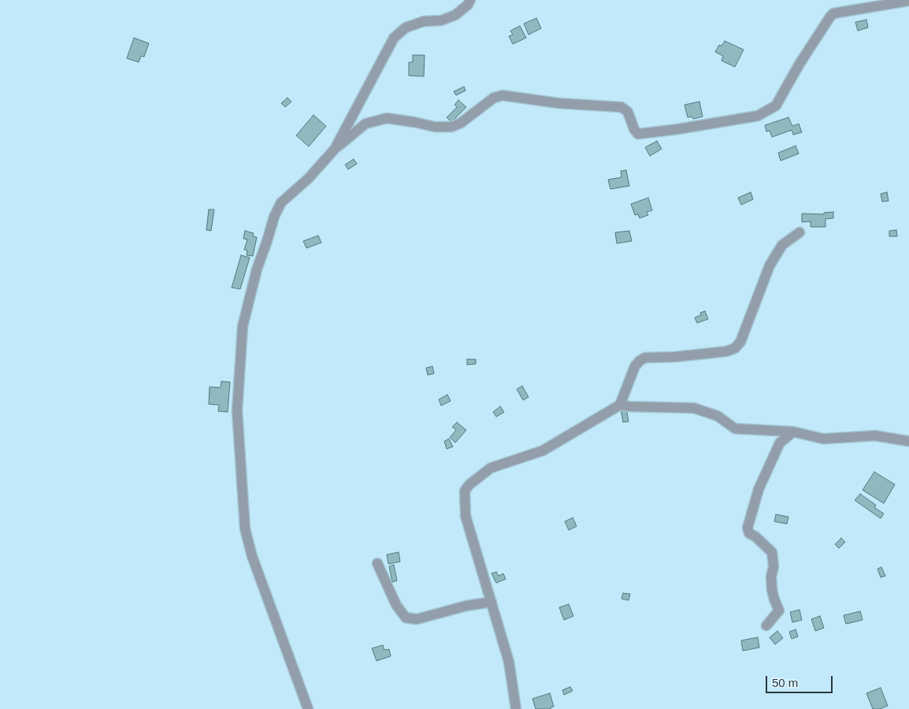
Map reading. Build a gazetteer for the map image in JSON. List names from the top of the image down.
{
  "scale_bar": "50 m"
}
